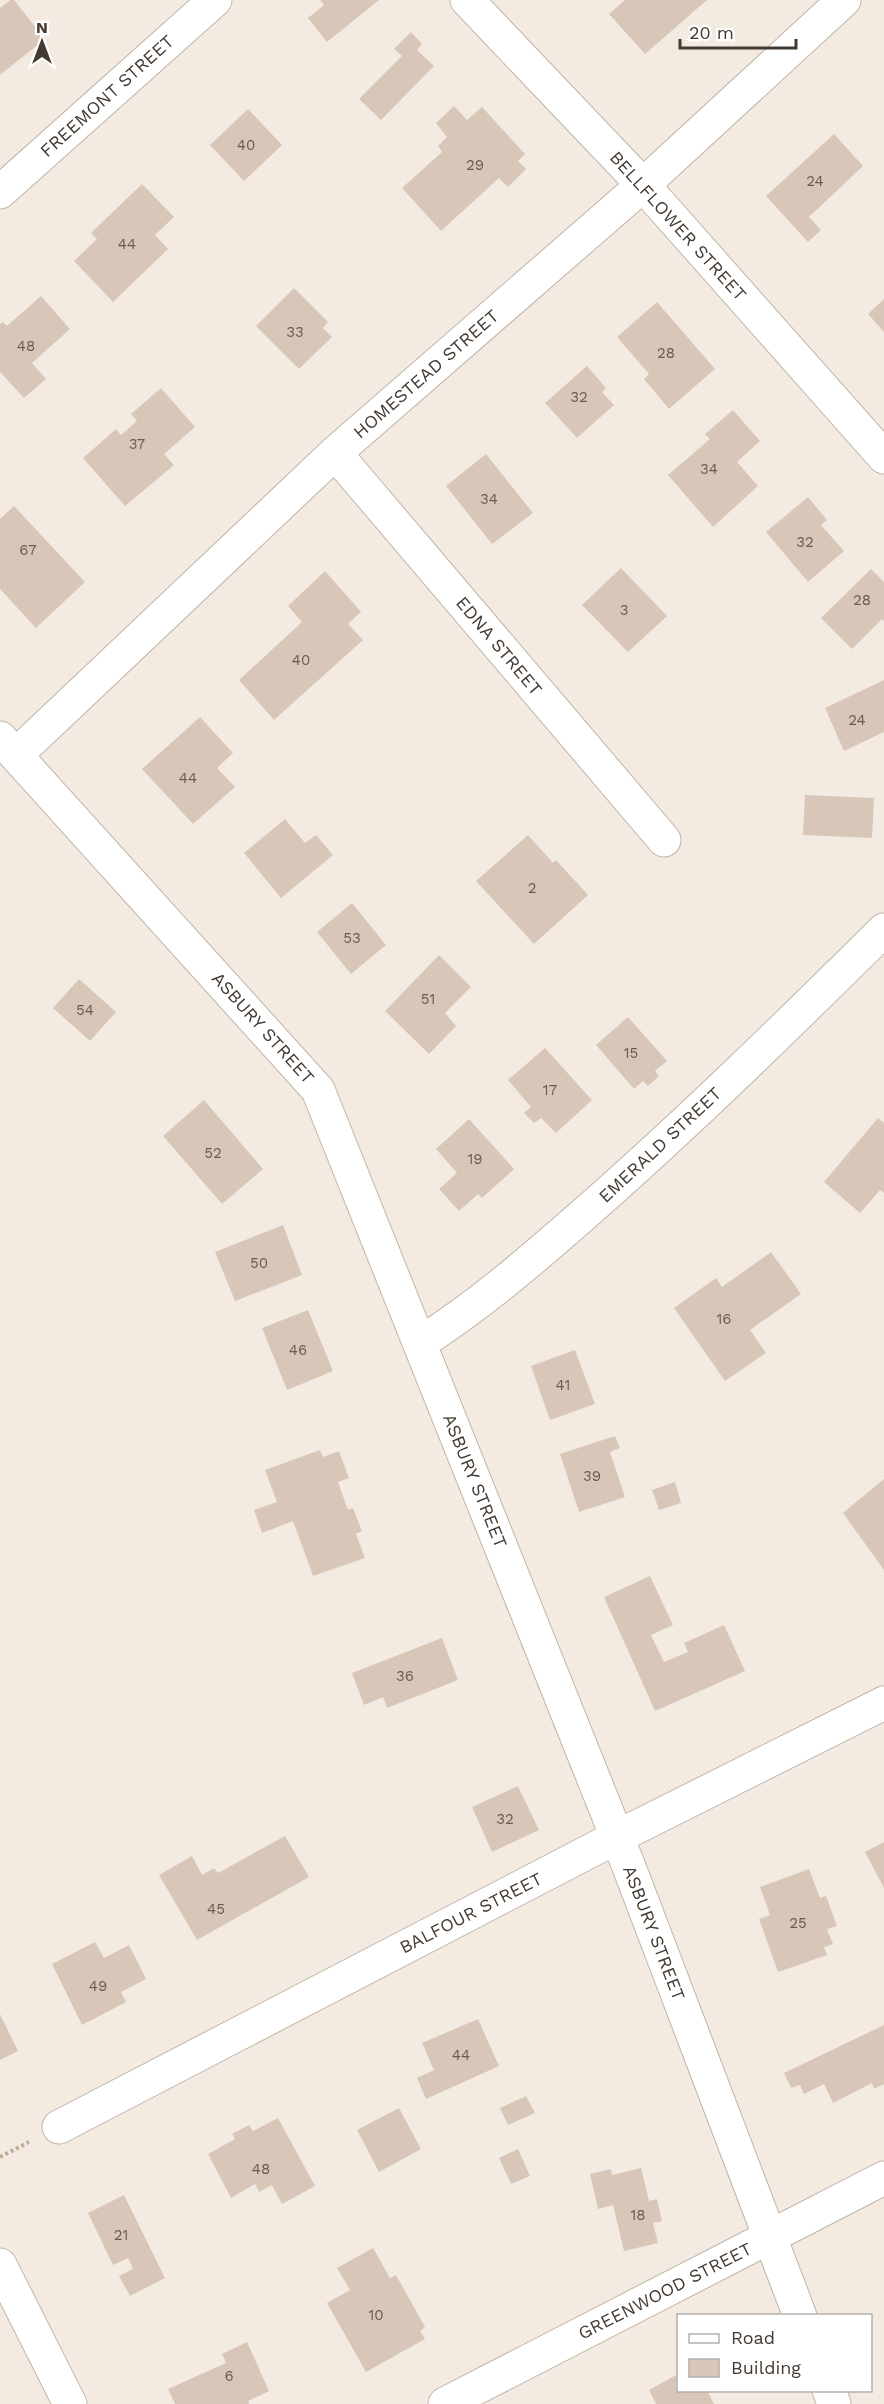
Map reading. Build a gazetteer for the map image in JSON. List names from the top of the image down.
{
  "streets": {
    "street": [
      "FREEMONT STREET",
      "BELLFLOWER STREET",
      "HOMESTEAD STREET",
      "EDNA STREET",
      "ASBURY STREET",
      "EMERALD STREET",
      "BALFOUR STREET",
      "GREENWOOD STREET"
    ]
  },
  "crossings": [
    ["BELLFLOWER STREET", "HOMESTEAD STREET"],
    ["HOMESTEAD STREET", "EDNA STREET"],
    ["HOMESTEAD STREET", "ASBURY STREET"],
    ["ASBURY STREET", "EMERALD STREET"],
    ["ASBURY STREET", "BALFOUR STREET"],
    ["ASBURY STREET", "GREENWOOD STREET"]
  ],
  "house_numbers": [
    "40",
    "29",
    "24",
    "44",
    "33",
    "48",
    "28",
    "32",
    "37",
    "34",
    "34",
    "32",
    "67",
    "28",
    "3",
    "40",
    "24",
    "44",
    "2",
    "53",
    "51",
    "54",
    "15",
    "17",
    "52",
    "19",
    "50",
    "16",
    "46",
    "41",
    "39",
    "36",
    "32",
    "45",
    "25",
    "49",
    "44",
    "48",
    "18",
    "21",
    "10",
    "6"
  ],
  "legend": ["Road", "Building"],
  "scale_bar": "20 m",
  "north": "top"
}
